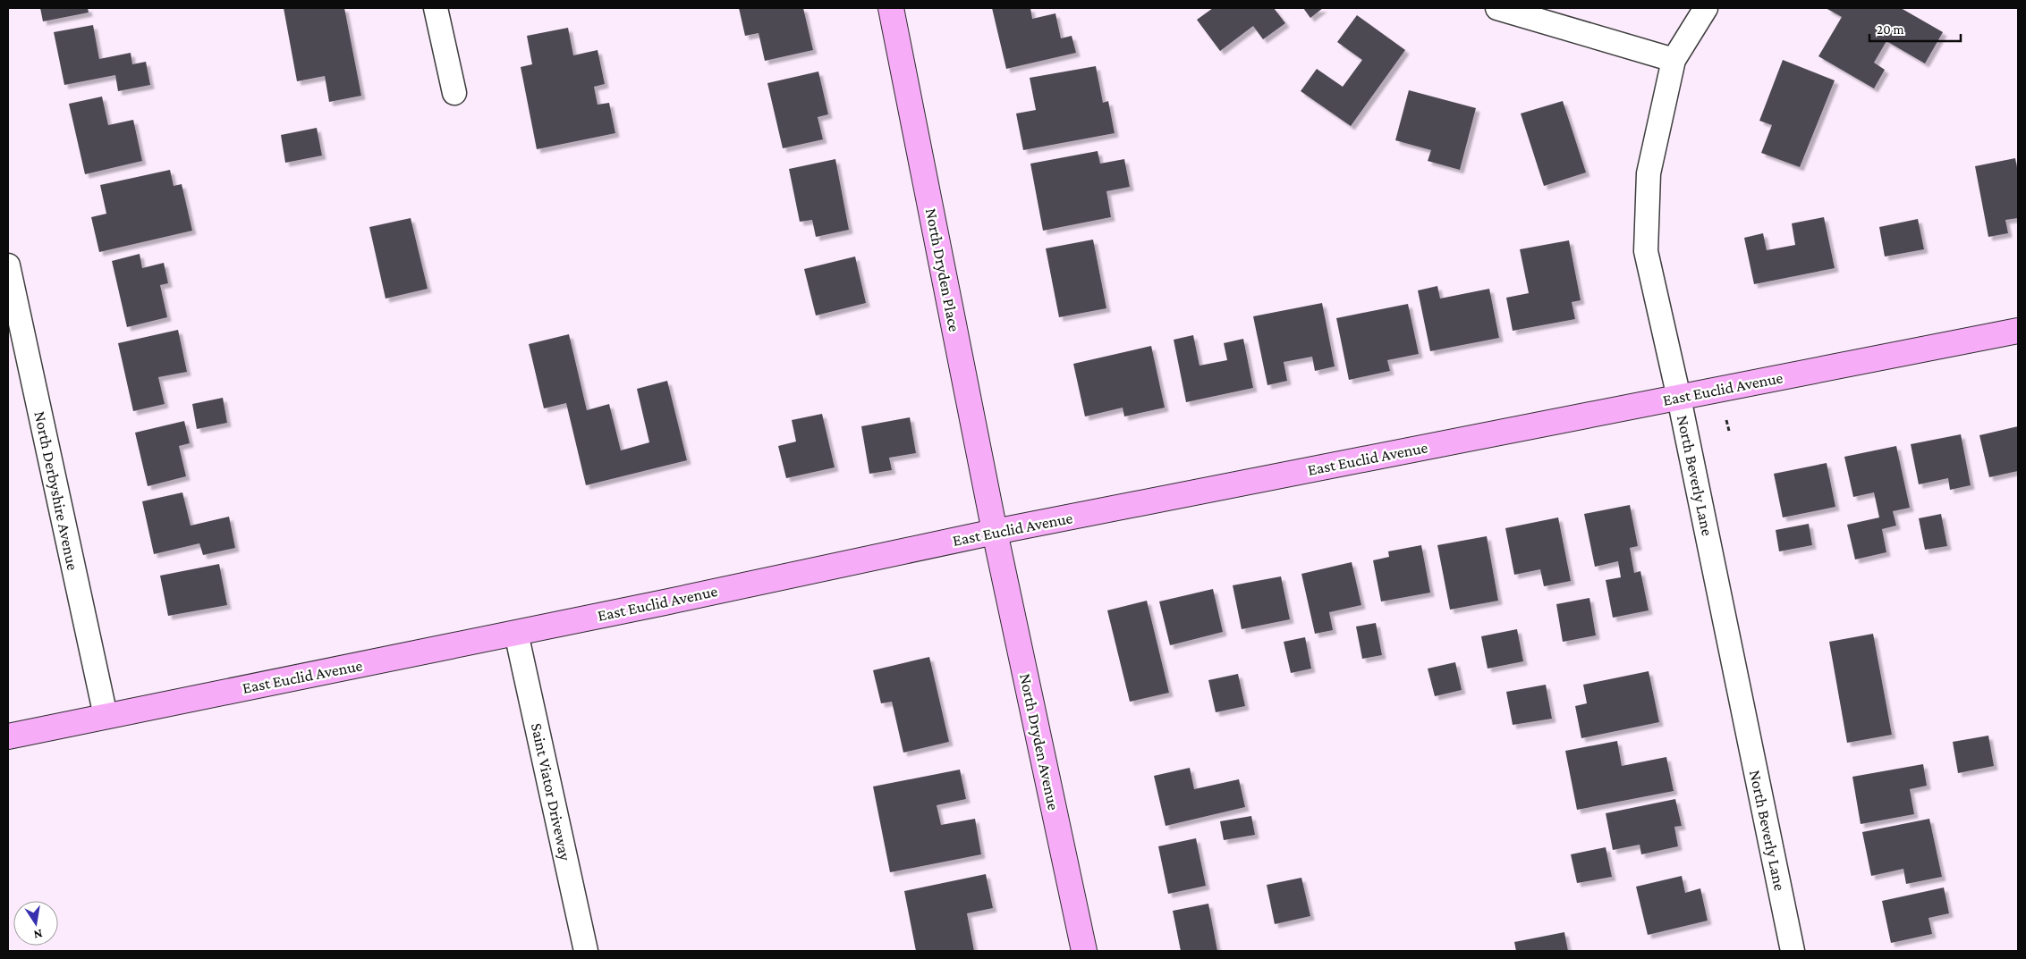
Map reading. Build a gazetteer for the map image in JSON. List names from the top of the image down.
{
  "streets": {
    "street": [
      "North Dryden Place",
      "East Euclid Avenue",
      "North Beverly Lane",
      "North Derbyshire Avenue",
      "North Dryden Avenue",
      "Saint Viator Driveway"
    ]
  },
  "crossings": [
    ["North Dryden Place", "East Euclid Avenue"],
    ["North Dryden Place", "North Dryden Avenue"],
    ["East Euclid Avenue", "North Beverly Lane"],
    ["East Euclid Avenue", "North Derbyshire Avenue"],
    ["East Euclid Avenue", "North Dryden Avenue"],
    ["East Euclid Avenue", "Saint Viator Driveway"]
  ],
  "scale_bar": "20 m",
  "north": "bottom"
}
